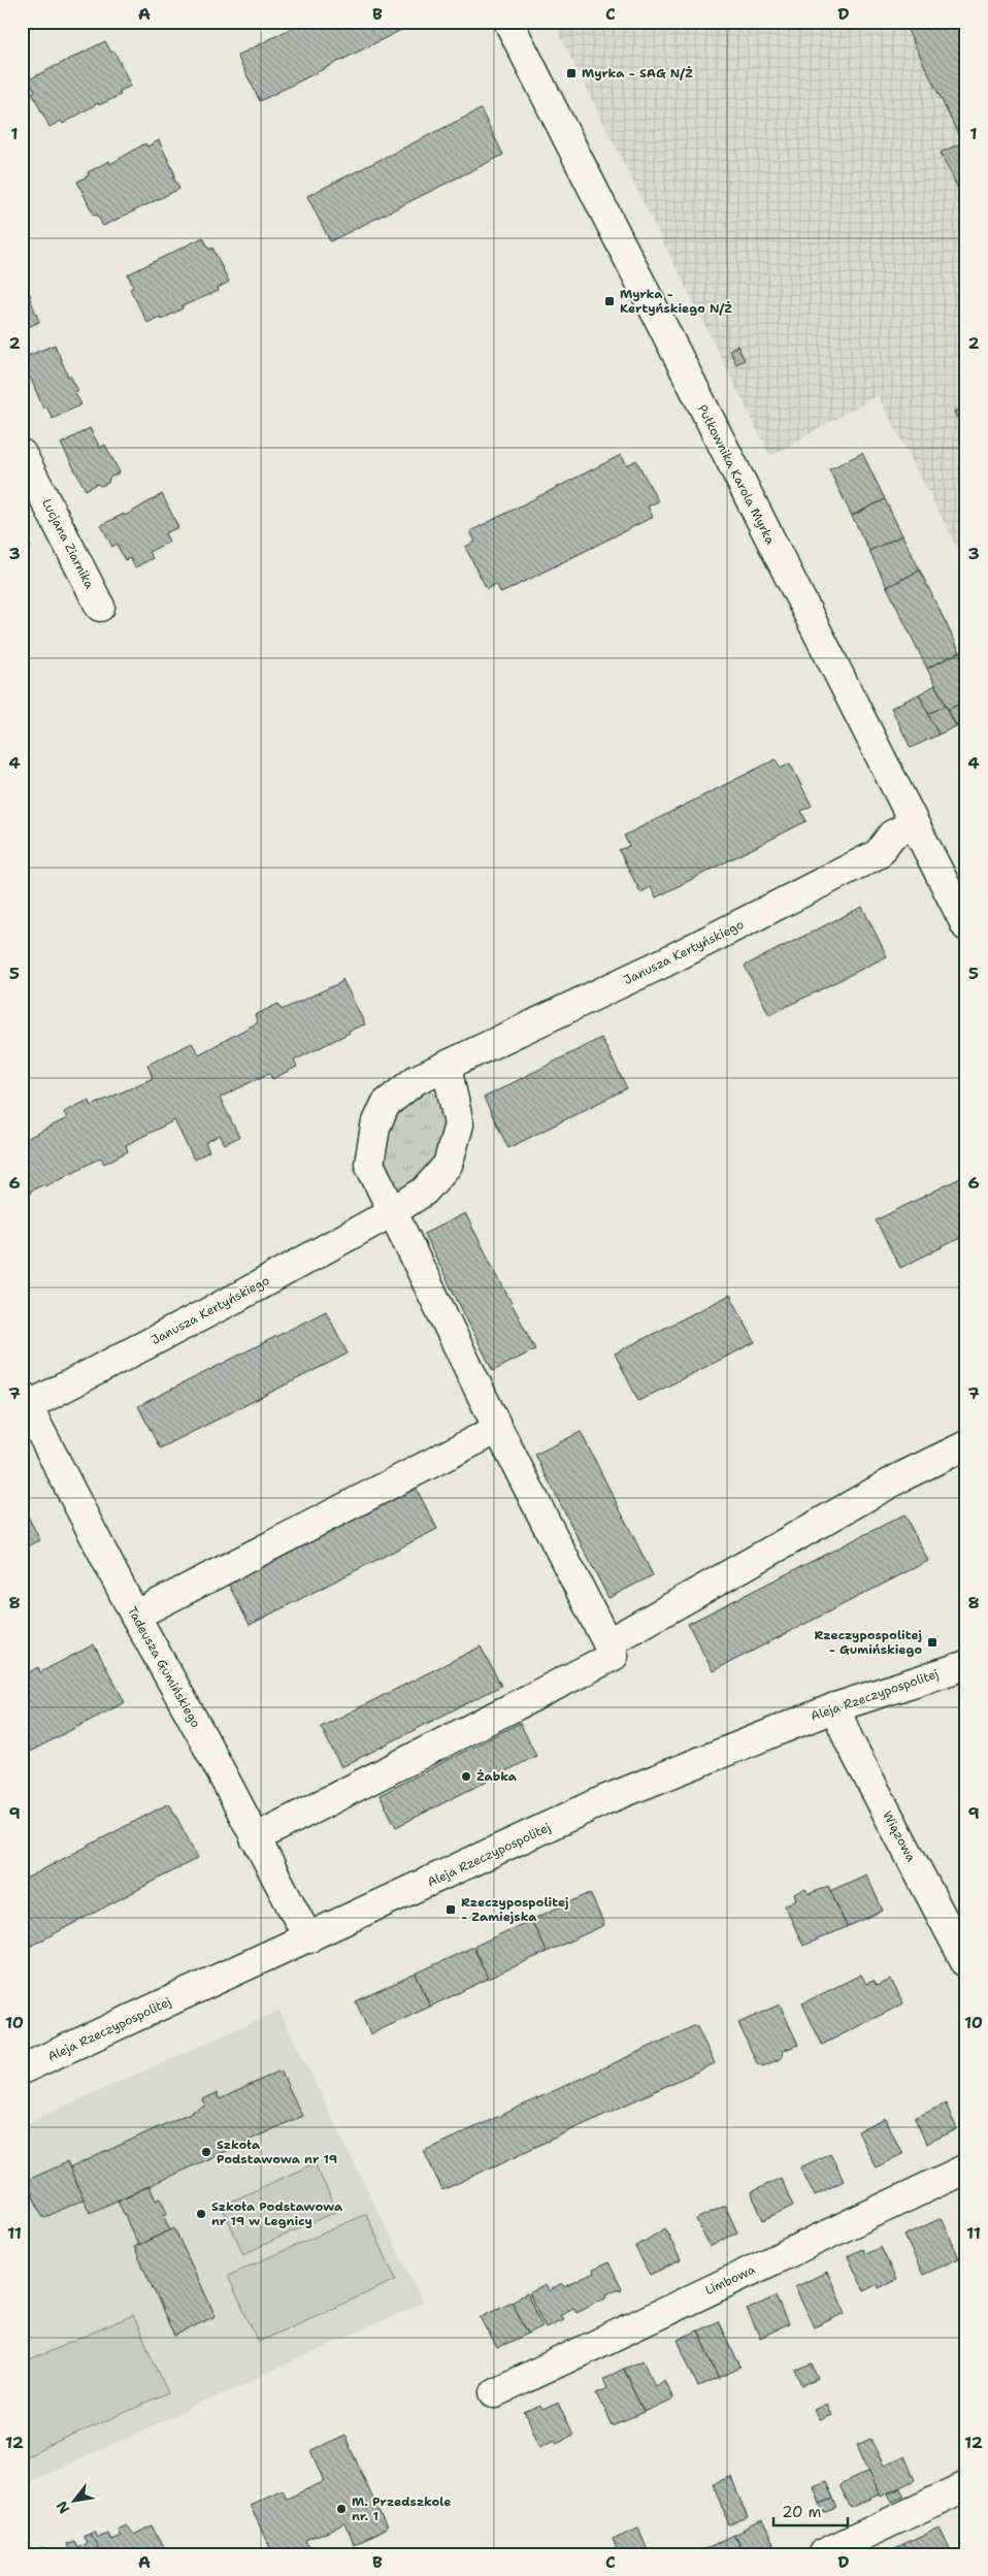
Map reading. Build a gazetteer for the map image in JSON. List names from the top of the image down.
{
  "streets": {
    "street": [
      "Pułkownika Karola Myrka",
      "Lucjana Ziarnika",
      "Janusza Kertyńskiego",
      "Tadeusza Gumińskiego",
      "Aleja Rzeczypospolitej",
      "Wiązowa",
      "Limbowa"
    ]
  },
  "crossings": [
    ["Pułkownika Karola Myrka", "Janusza Kertyńskiego"],
    ["Janusza Kertyńskiego", "Tadeusza Gumińskiego"],
    ["Tadeusza Gumińskiego", "Aleja Rzeczypospolitej"],
    ["Aleja Rzeczypospolitej", "Wiązowa"]
  ],
  "places": {
    "transit": [
      "Myrka - SAG N/Ż",
      "Myrka - Kertyńskiego N/Ż",
      "Rzeczypospolitej - Gumińskiego",
      "Rzeczypospolitej - Zamiejska"
    ],
    "other": [
      "Żabka",
      "Szkoła Podstawowa nr 19",
      "Szkoła Podstawowa nr 19 w Legnicy",
      "M. Przedszkole nr. 1"
    ]
  },
  "scale_bar": "20 m",
  "north": "bottom left",
  "grid": {
    "columns": [
      "A",
      "B",
      "C",
      "D"
    ],
    "rows": [
      "1",
      "2",
      "3",
      "4",
      "5",
      "6",
      "7",
      "8",
      "9",
      "10",
      "11",
      "12"
    ]
  }
}
